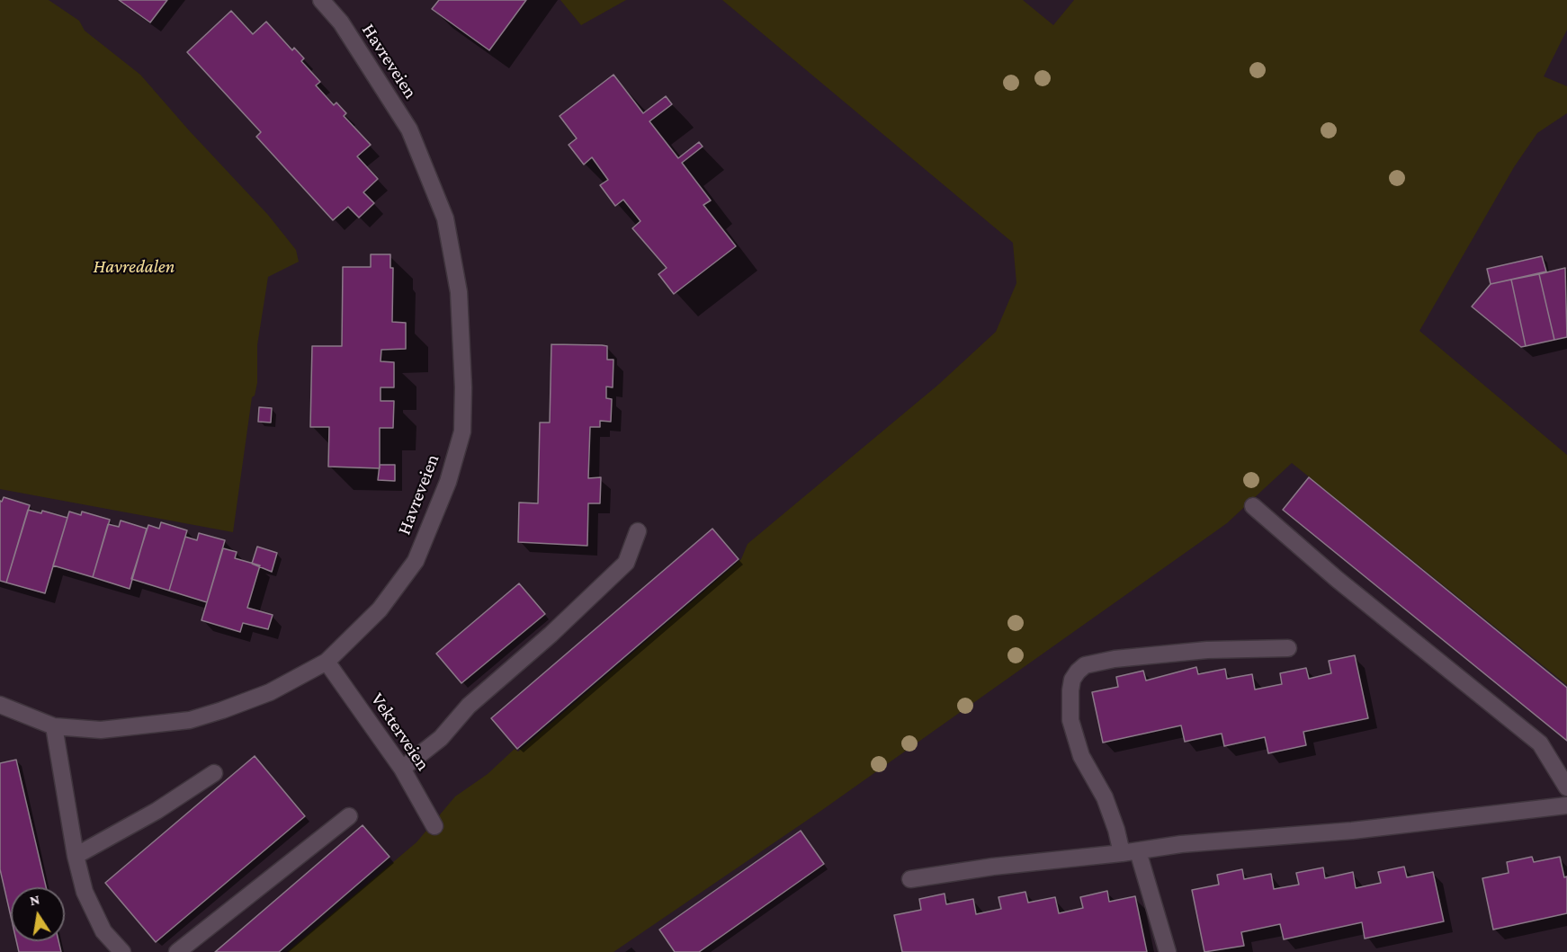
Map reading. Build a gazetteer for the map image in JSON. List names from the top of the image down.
{
  "streets": {
    "street": ["Havreveien", "Vekterveien"]
  },
  "crossings": [
    ["Havreveien", "Vekterveien"]
  ],
  "parks": ["Havredalen"],
  "north": "top"
}
